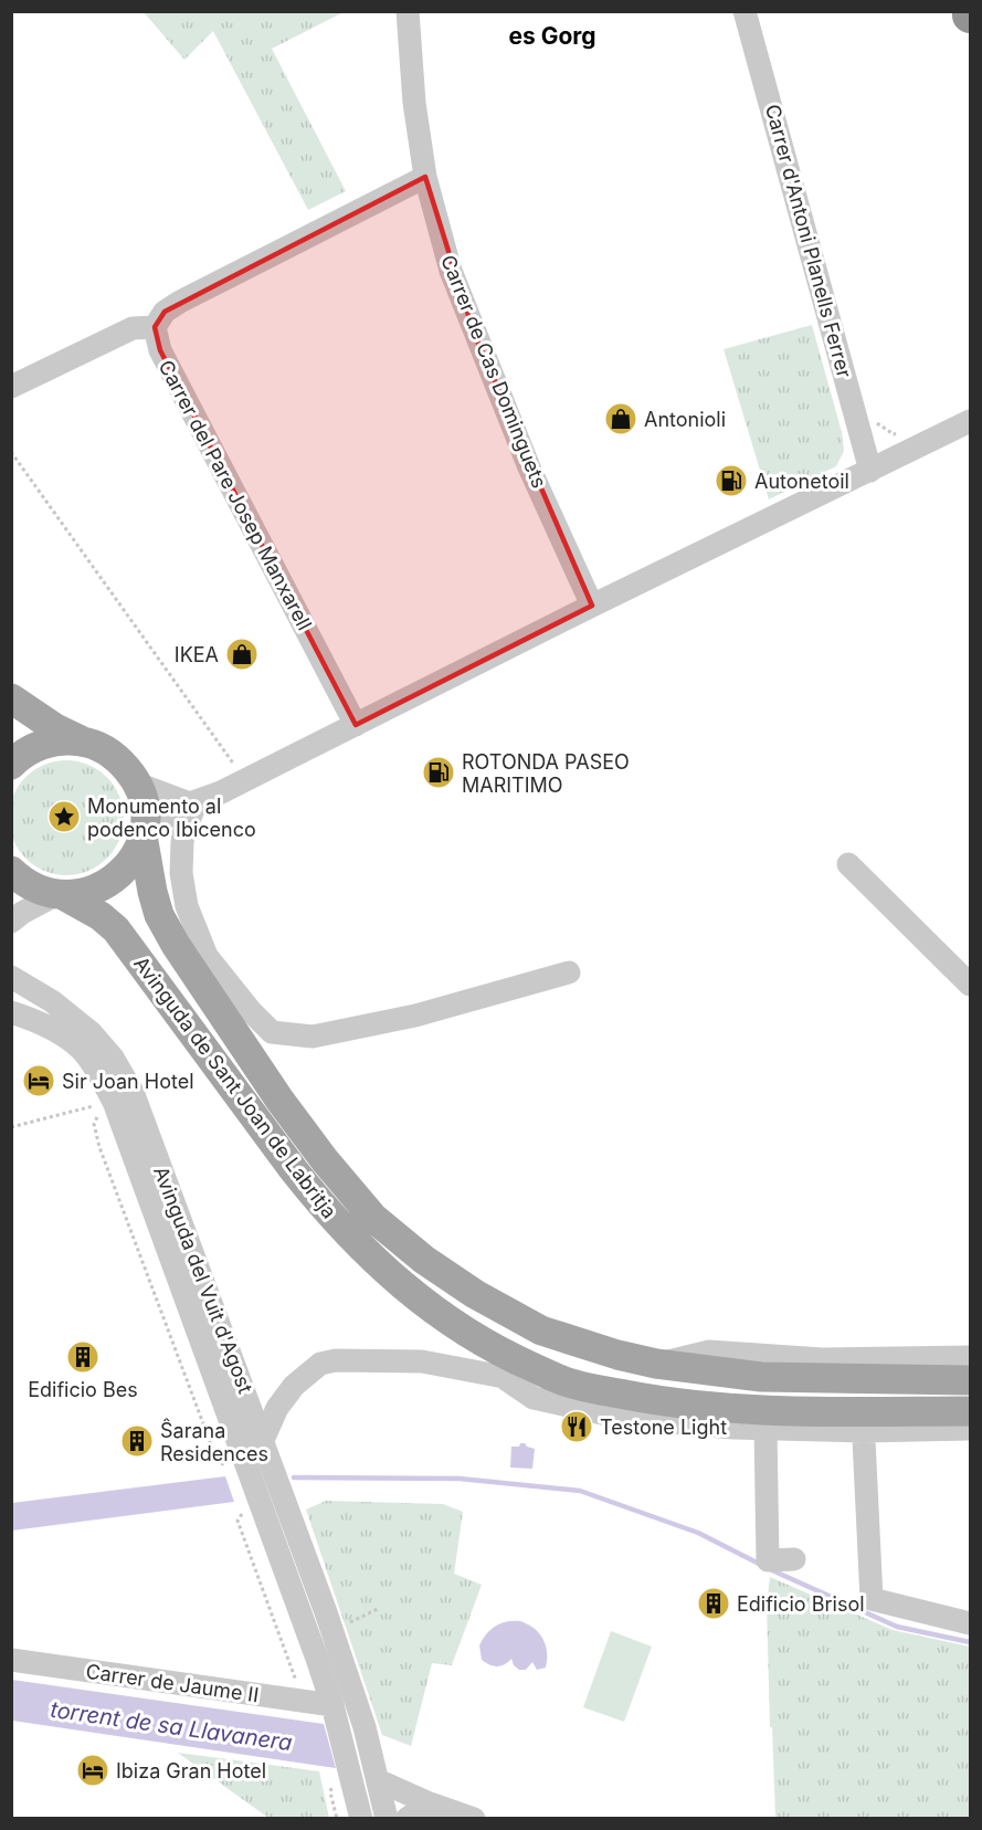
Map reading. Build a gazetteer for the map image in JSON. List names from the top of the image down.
{
  "streets": {
    "main road": ["Avinguda de Sant Joan de Labritja"],
    "street": [
      "Carrer d'Antoni Planells Ferrer",
      "Carrer de Cas Dominguets",
      "Carrer del Pare Josep Manxarell",
      "Avinguda del Vuit d'Agost",
      "Carrer de Jaume II"
    ]
  },
  "crossings": [
    ["Avinguda del Vuit d'Agost", "Carrer de Jaume II"]
  ],
  "districts": ["es Gorg"],
  "water": ["torrent de sa Llavanera"],
  "places": {
    "shop": ["Antonioli", "IKEA"],
    "fuel station": ["Autonetoil", "ROTONDA PASEO MARITIMO"],
    "place": ["Monumento al podenco Ibicenco"],
    "hotel": ["Sir Joan Hotel", "Ibiza Gran Hotel"],
    "building": ["Edificio Bes", "Ŝarana Residences", "Edificio Brisol"],
    "restaurant": ["Testone Light"]
  }
}
